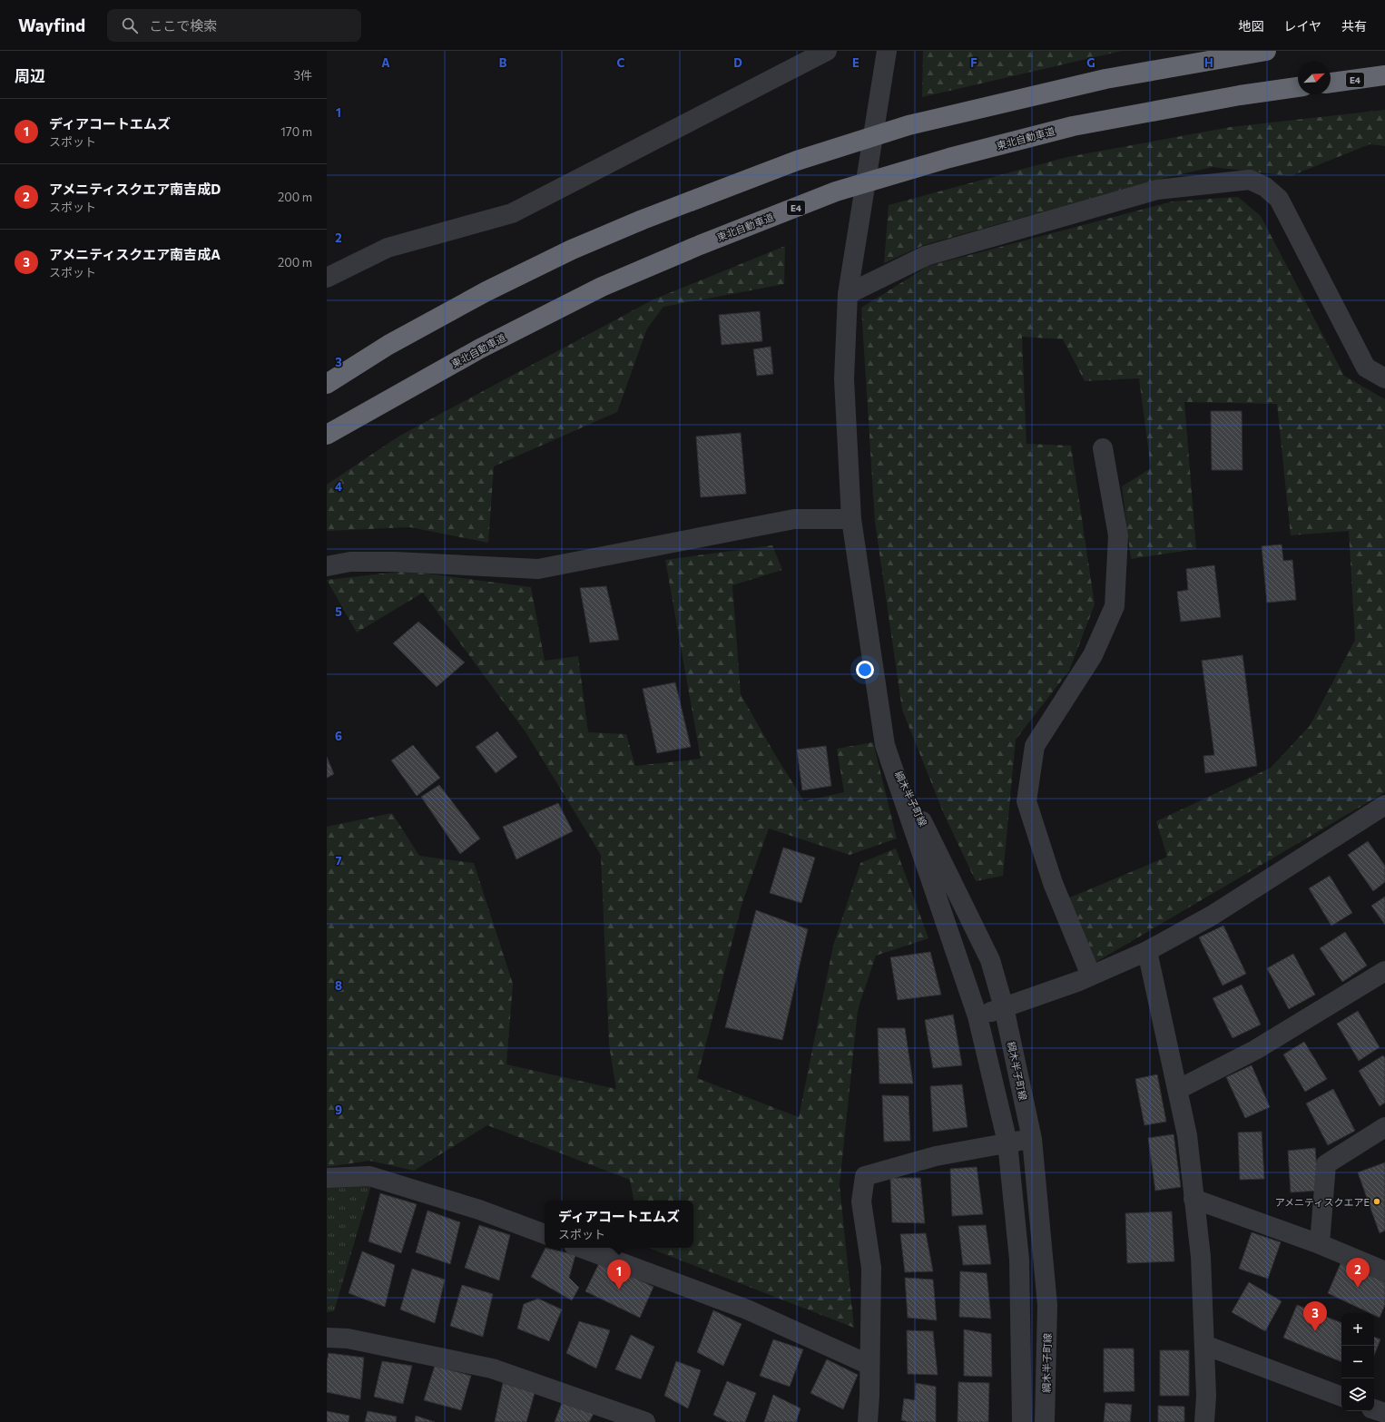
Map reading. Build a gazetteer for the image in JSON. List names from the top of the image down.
{
  "streets": {
    "highway": ["E4", "東北自動車道"],
    "street": ["綱木半子町線"]
  },
  "places": ["アメニティスクエアE"],
  "north": "top right",
  "page": {
    "header": "Wayfind",
    "search": "ここで検索",
    "nav": ["地図", "レイヤ", "共有"],
    "heading": ["周辺", "3件"],
    "list": [
      {
        "mark": "1",
        "name": "ディアコートエムズ",
        "note": "スポット",
        "value": "170 m"
      },
      {
        "mark": "2",
        "name": "アメニティスクエア南吉成D",
        "note": "スポット",
        "value": "200 m"
      },
      {
        "mark": "3",
        "name": "アメニティスクエア南吉成A",
        "note": "スポット",
        "value": "200 m"
      }
    ],
    "popup": ["ディアコートエムズ", "スポット"],
    "pins": ["2", "1", "3"],
    "map_buttons": ["+", "−"]
  },
  "grid": {
    "columns": [
      "A",
      "B",
      "C",
      "D",
      "E",
      "F",
      "G",
      "H"
    ],
    "rows": [
      "1",
      "2",
      "3",
      "4",
      "5",
      "6",
      "7",
      "8",
      "9"
    ]
  }
}
